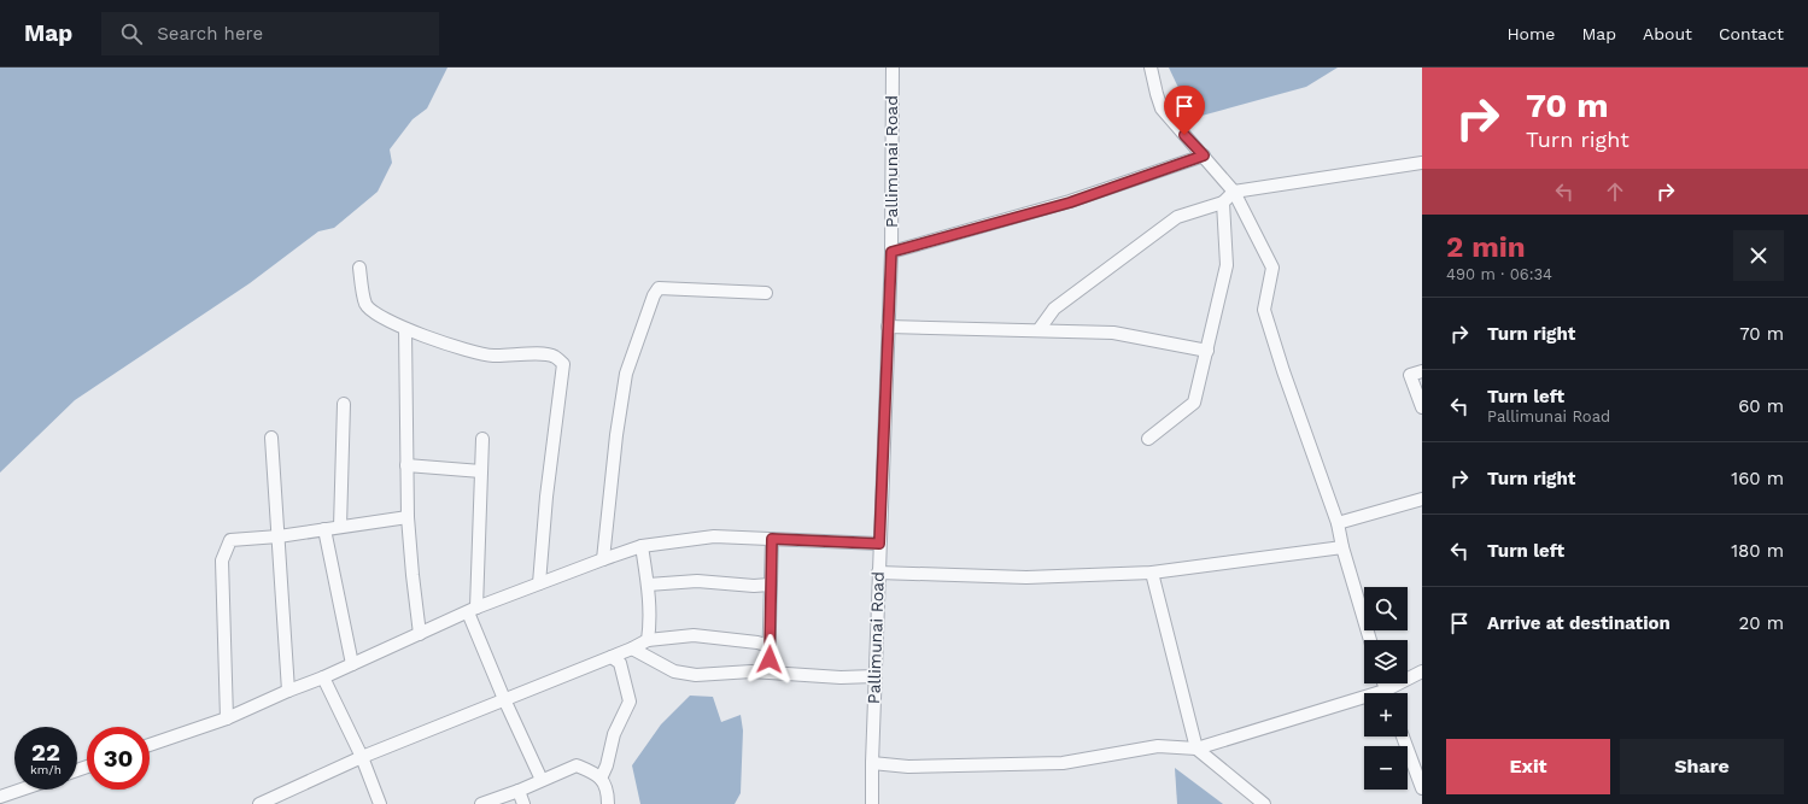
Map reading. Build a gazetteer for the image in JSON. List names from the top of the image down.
{
  "streets": {
    "street": ["Pallimunai Road"]
  },
  "page": {
    "header": "Map",
    "search": "Search here",
    "nav": [
      "Home",
      "Map",
      "About",
      "Contact"
    ],
    "turn": ["70 m", "Turn right"],
    "heading": ["2 min", "490 m · 06:34"],
    "list": [
      {
        "name": "Turn right",
        "value": "70 m"
      },
      {
        "name": "Turn left",
        "note": "Pallimunai Road",
        "value": "60 m"
      },
      {
        "name": "Turn right",
        "value": "160 m"
      },
      {
        "name": "Turn left",
        "value": "180 m"
      },
      {
        "name": "Arrive at destination",
        "value": "20 m"
      }
    ],
    "map_buttons": ["+", "−"],
    "speed": "22 km/h",
    "limit": "30",
    "buttons": ["Exit", "Share"]
  }
}
